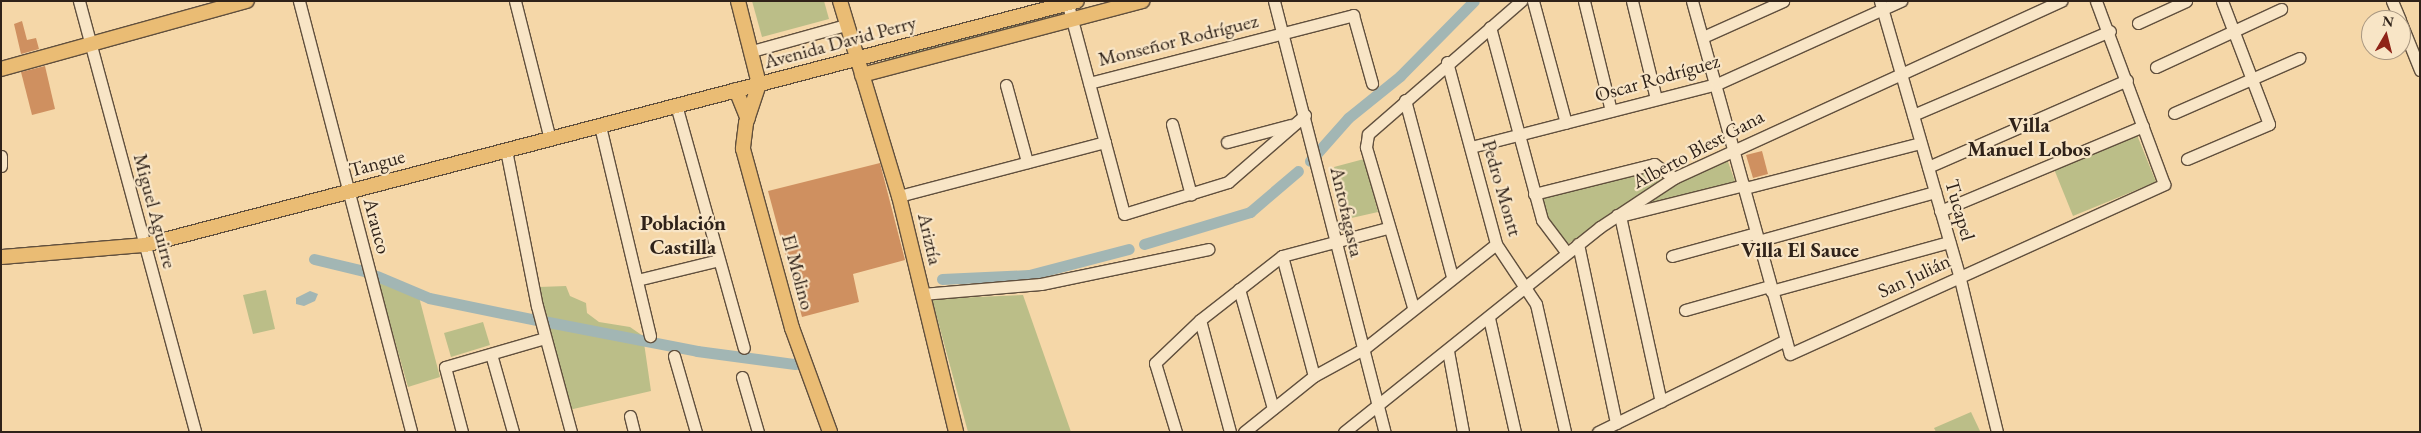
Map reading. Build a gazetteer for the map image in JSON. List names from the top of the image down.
{
  "streets": {
    "main road": [
      "Avenida David Perry",
      "Tangue",
      "Ariztía",
      "El Molino"
    ],
    "street": [
      "Monseñor Rodríguez",
      "Oscar Rodríguez",
      "Alberto Blest Gana",
      "Pedro Montt",
      "Tucapel",
      "Miguel Aguirre",
      "Antofagasta",
      "Arauco",
      "San Julián"
    ]
  },
  "crossings": [
    ["Monseñor Rodríguez", "Antofagasta"],
    ["Avenida David Perry", "Tangue"],
    ["Avenida David Perry", "Ariztía"],
    ["Avenida David Perry", "El Molino"],
    ["Oscar Rodríguez", "Pedro Montt"],
    ["Oscar Rodríguez", "Tucapel"],
    ["Alberto Blest Gana", "Pedro Montt"],
    ["Alberto Blest Gana", "Tucapel"],
    ["Alberto Blest Gana", "Antofagasta"],
    ["Tangue", "Miguel Aguirre"],
    ["Tangue", "Arauco"],
    ["Tangue", "El Molino"],
    ["Tucapel", "San Julián"]
  ],
  "districts": ["Villa Manuel Lobos", "Población Castilla", "Villa El Sauce"],
  "north": "top"
}
